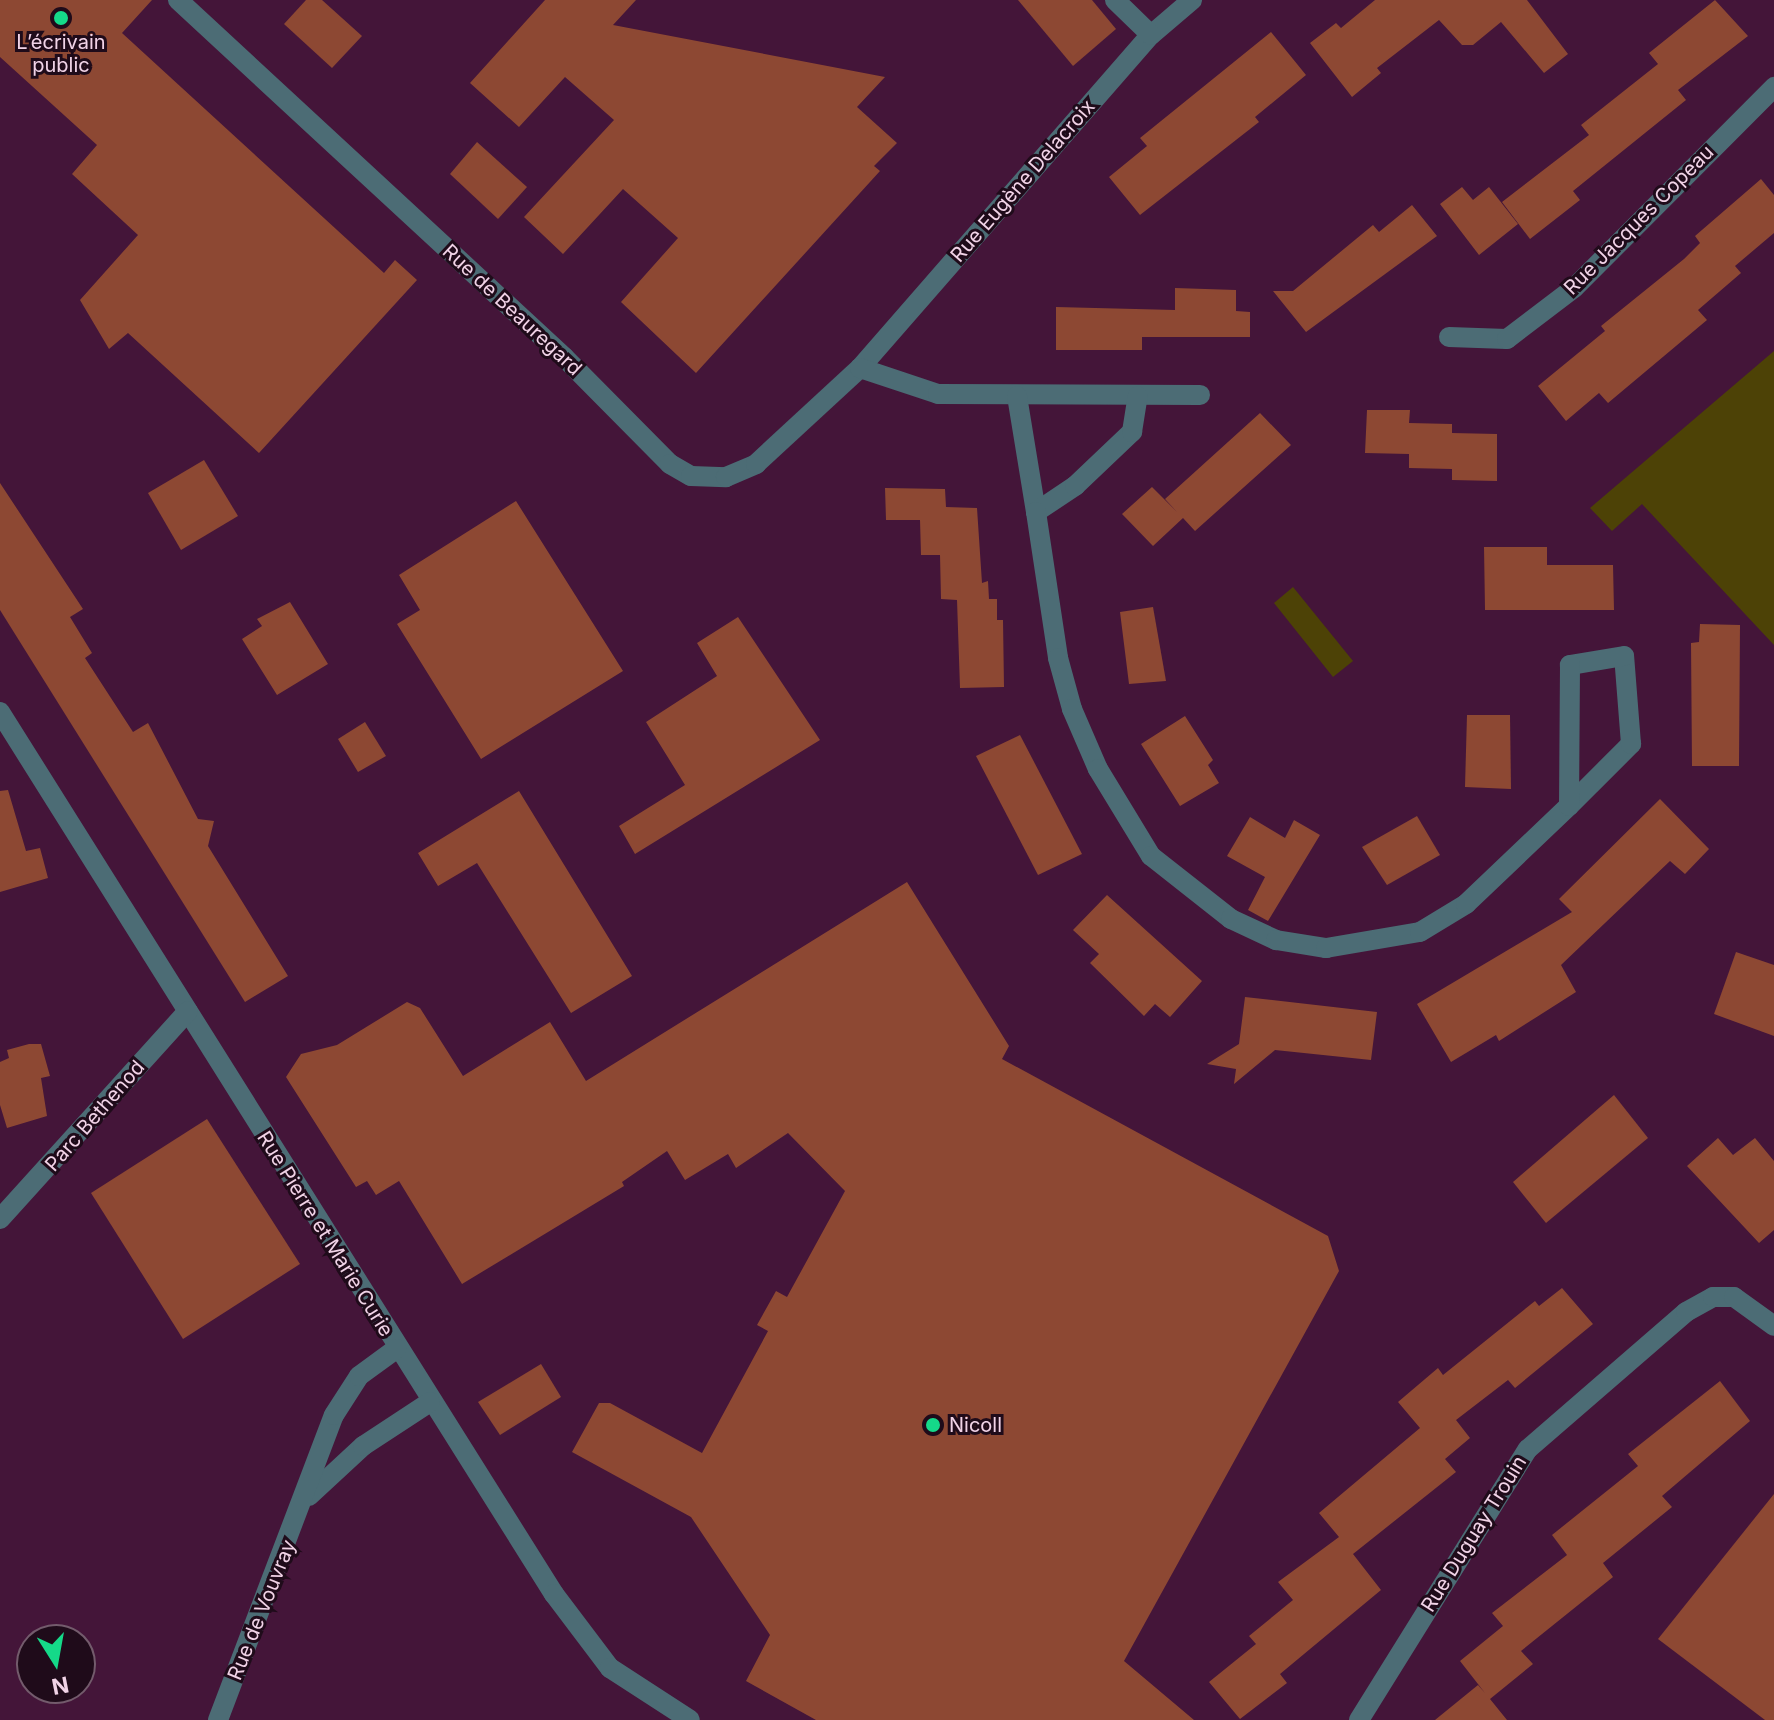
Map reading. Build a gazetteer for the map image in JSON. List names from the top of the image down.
{
  "streets": {
    "street": [
      "Rue Eugène Delacroix",
      "Rue Jacques Copeau",
      "Rue de Beauregard",
      "Parc Bethenod",
      "Rue Pierre et Marie Curie",
      "Rue Duguay Trouin",
      "Rue de Vouvray"
    ]
  },
  "crossings": [
    ["Rue Eugène Delacroix", "Rue de Beauregard"],
    ["Parc Bethenod", "Rue Pierre et Marie Curie"],
    ["Rue Pierre et Marie Curie", "Rue de Vouvray"]
  ],
  "places": ["L’écrivain public", "Nicoll"],
  "north": "bottom"
}
